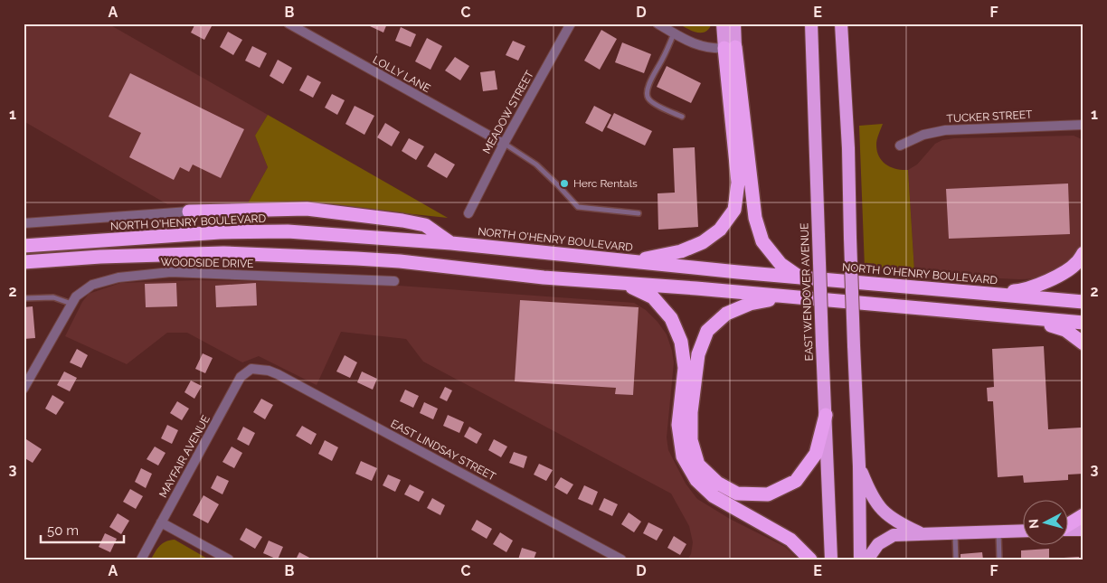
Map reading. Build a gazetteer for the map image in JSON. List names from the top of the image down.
{
  "streets": {
    "highway": ["NORTH O'HENRY BOULEVARD", "EAST WENDOVER AVENUE"],
    "street": [
      "LOLLY LANE",
      "MEADOW STREET",
      "TUCKER STREET",
      "WOODSIDE DRIVE",
      "EAST LINDSAY STREET",
      "MAYFAIR AVENUE"
    ]
  },
  "crossings": [
    ["LOLLY LANE", "MEADOW STREET"],
    ["EAST LINDSAY STREET", "MAYFAIR AVENUE"]
  ],
  "places": ["Herc Rentals"],
  "scale_bar": "50 m",
  "north": "left",
  "grid": {
    "columns": [
      "A",
      "B",
      "C",
      "D",
      "E",
      "F"
    ],
    "rows": ["1", "2", "3"]
  }
}
